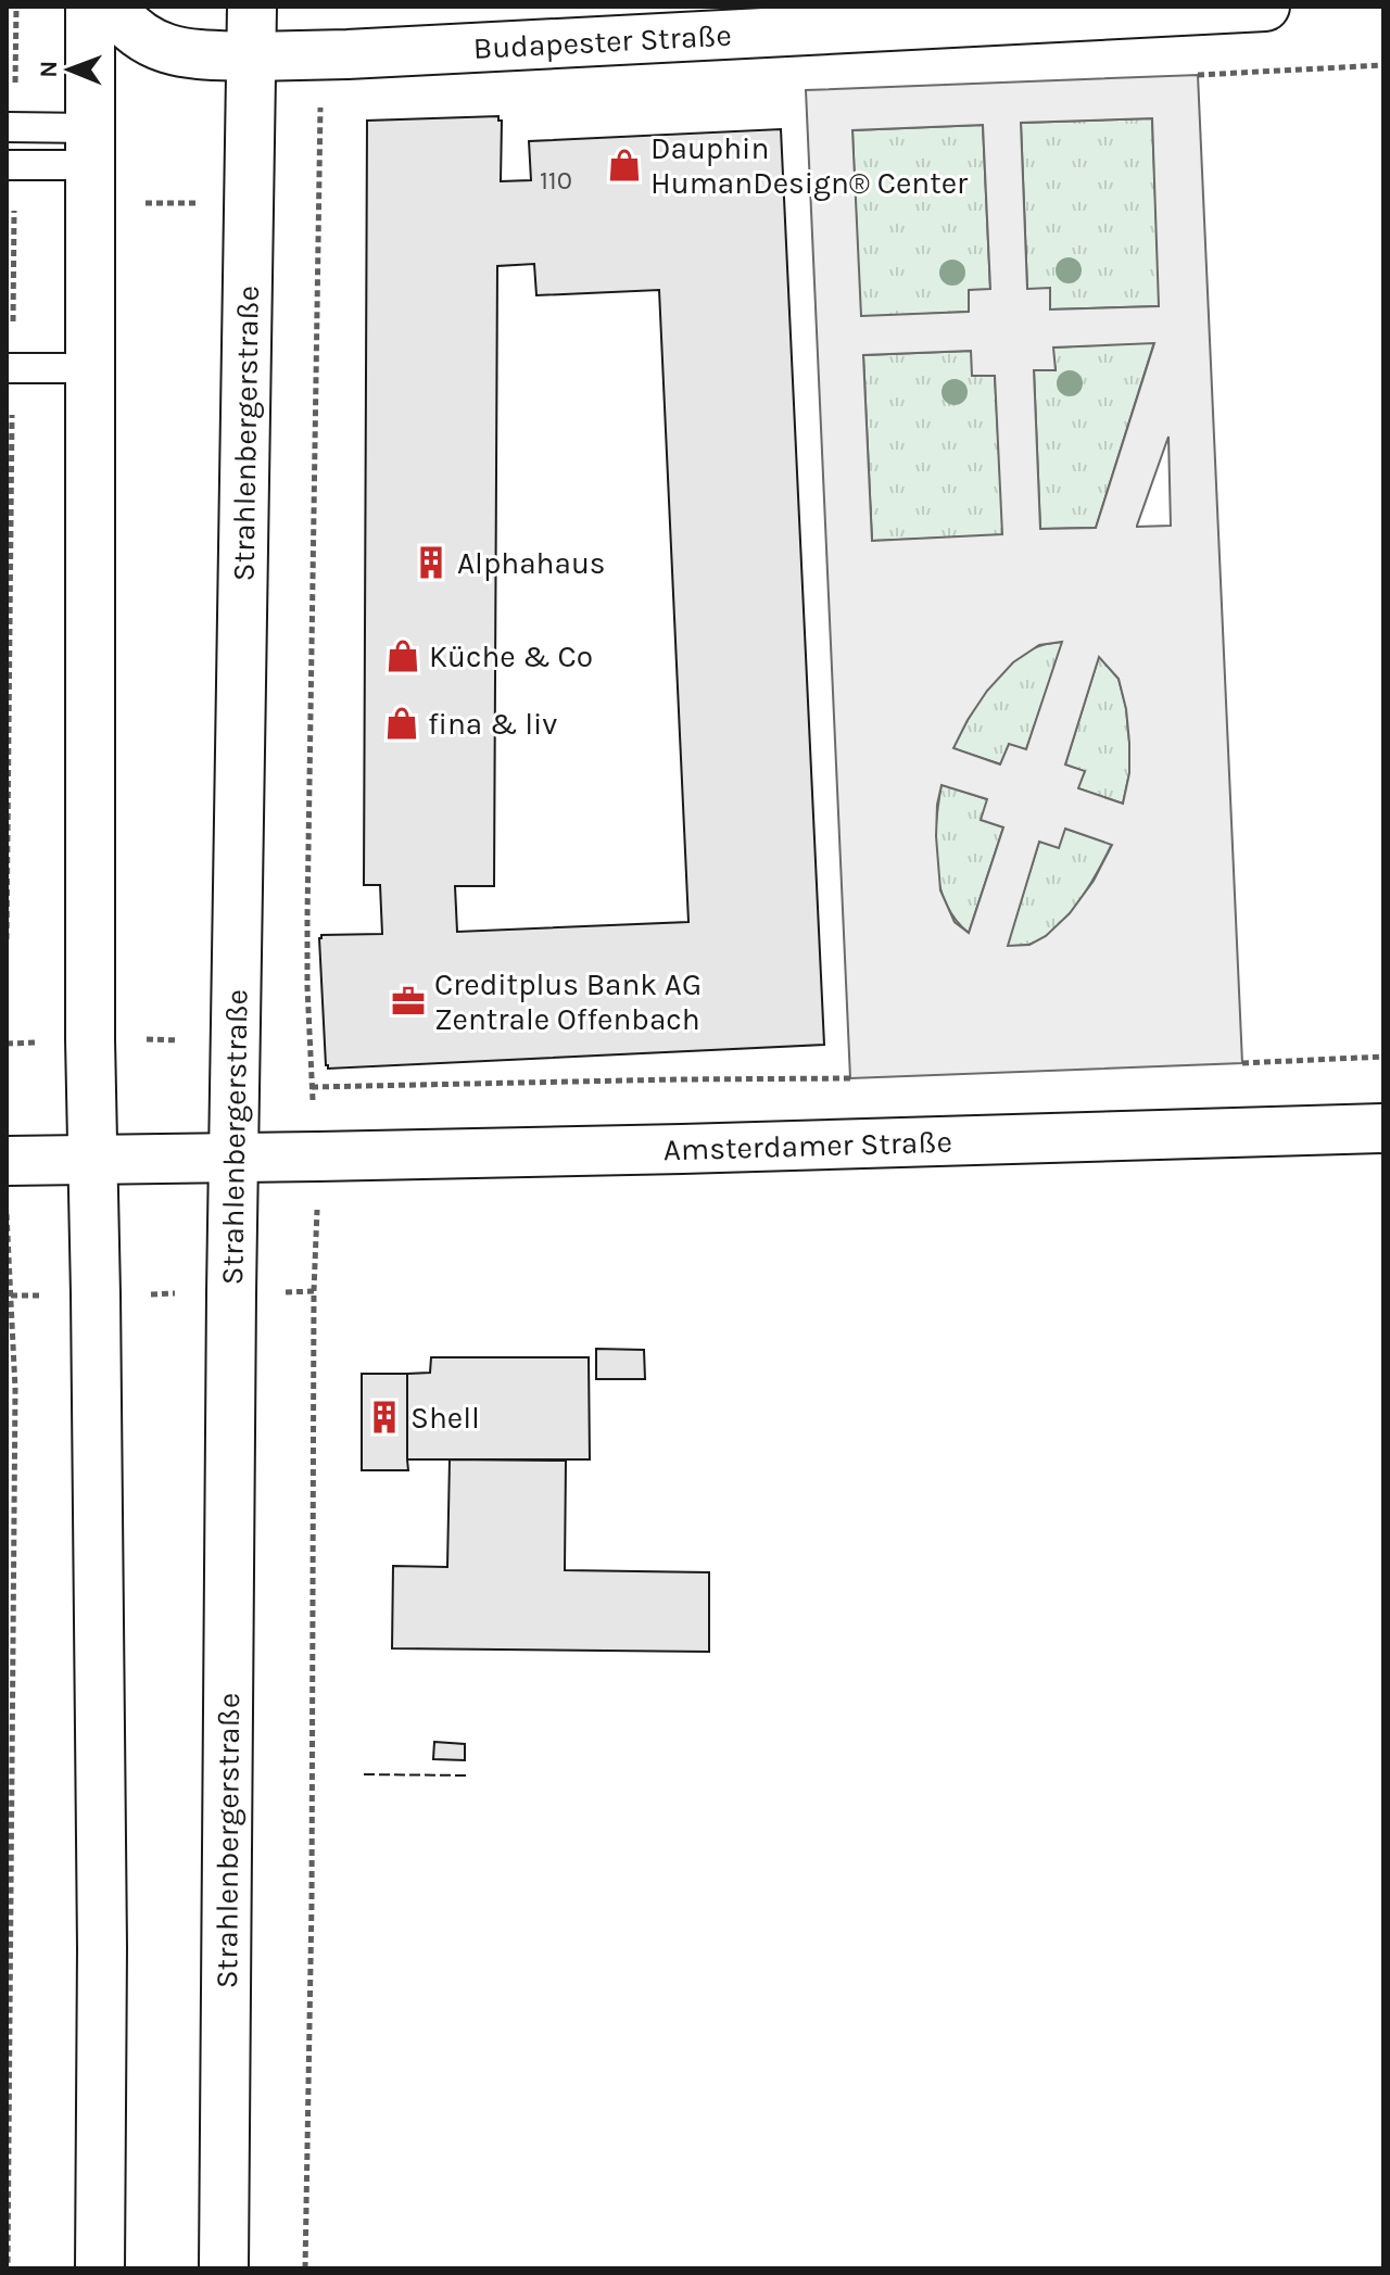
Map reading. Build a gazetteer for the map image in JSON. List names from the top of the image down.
{
  "streets": {
    "main road": ["Budapester Straße", "Strahlenbergerstraße", "Amsterdamer Straße"]
  },
  "crossings": [
    ["Budapester Straße", "Strahlenbergerstraße"],
    ["Strahlenbergerstraße", "Amsterdamer Straße"]
  ],
  "places": {
    "shop": ["Dauphin HumanDesign® Center", "Küche & Co", "fina & liv"],
    "building": ["Alphahaus", "Shell"],
    "office": ["Creditplus Bank AG Zentrale Offenbach"]
  },
  "house_numbers": ["110"],
  "north": "left"
}
